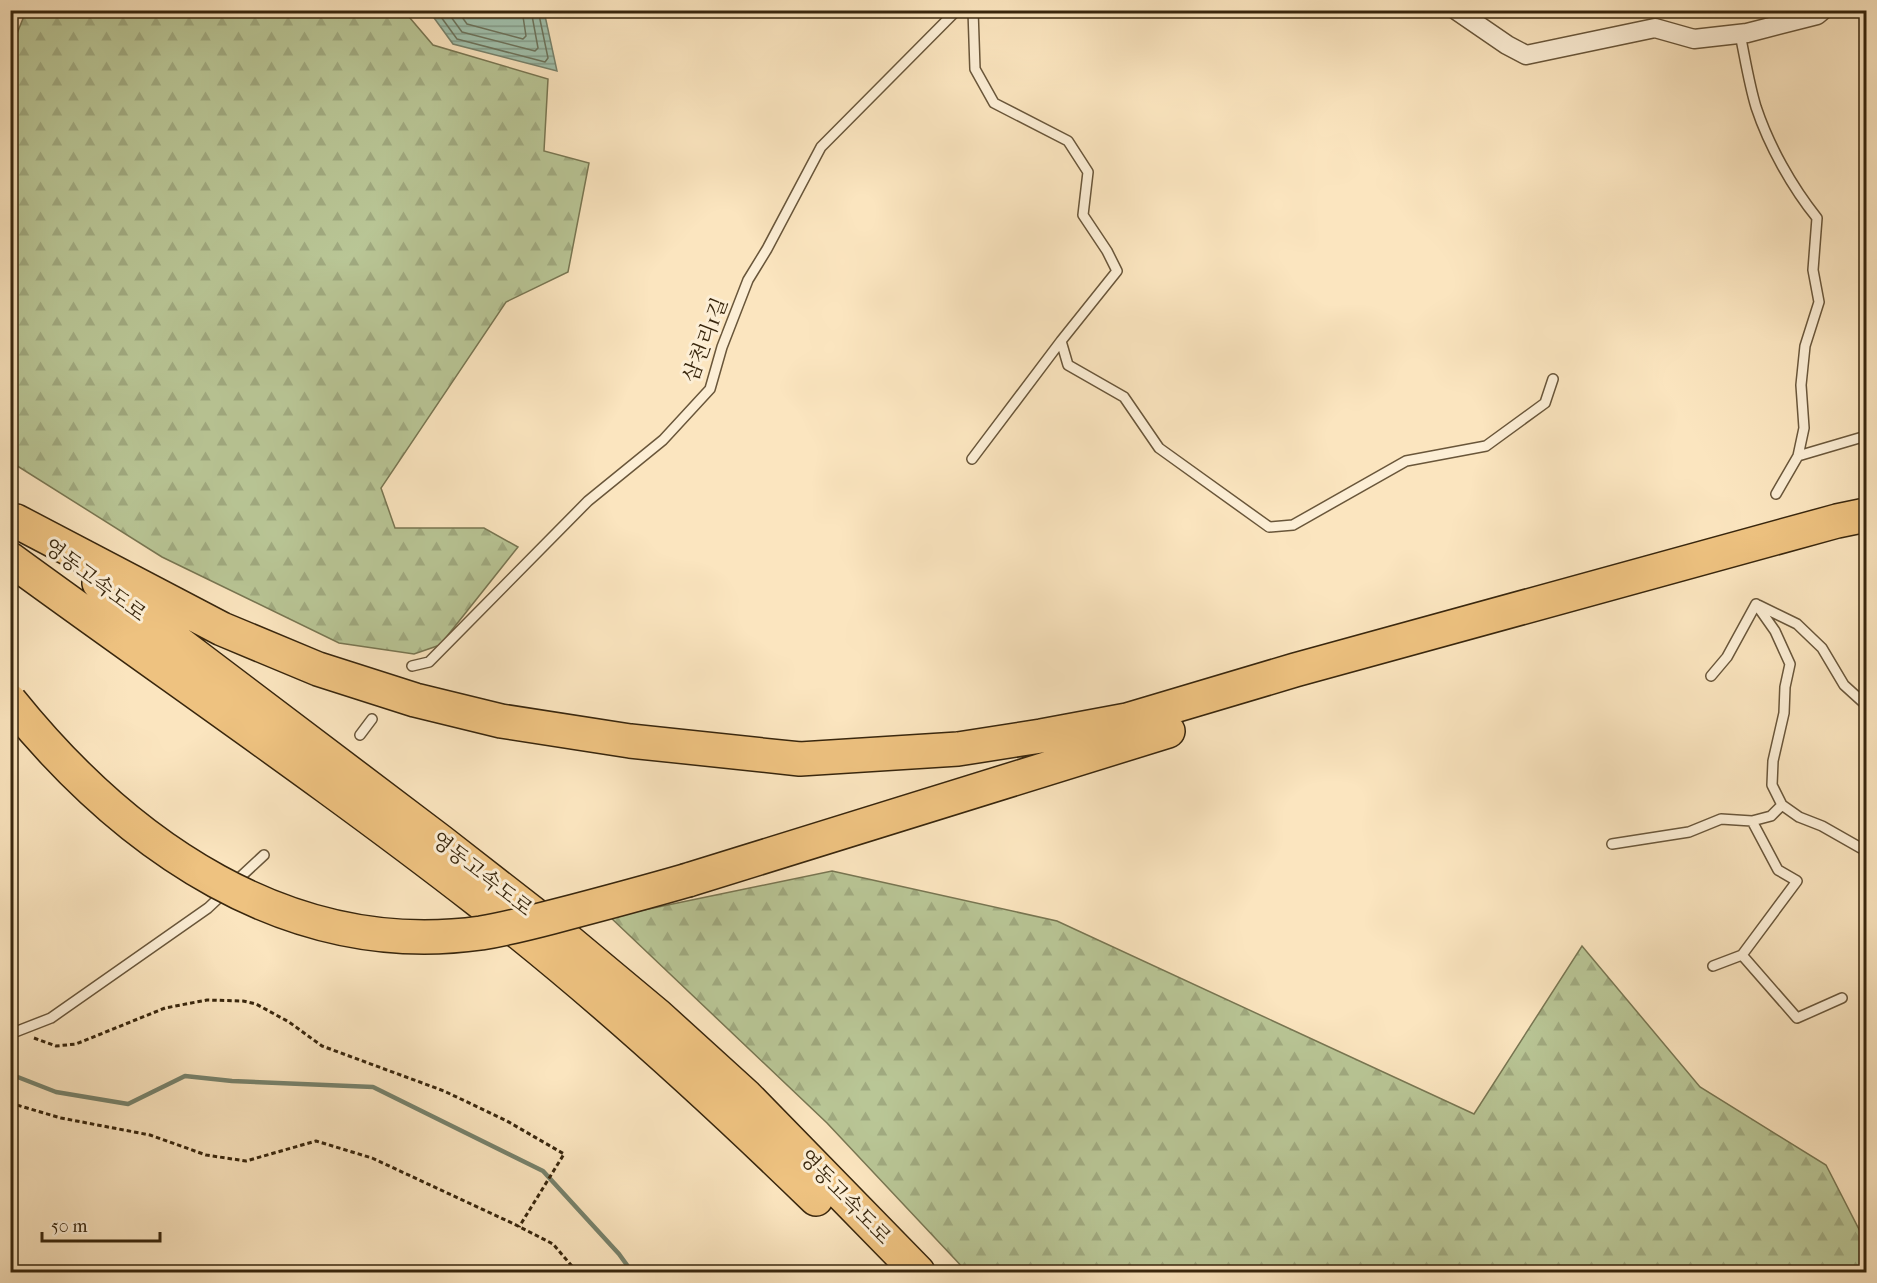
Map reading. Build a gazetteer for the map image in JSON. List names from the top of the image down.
{
  "streets": {
    "highway": ["영동고속도로"],
    "lane": ["삼천리1길"]
  },
  "scale_bar": "50 m"
}
